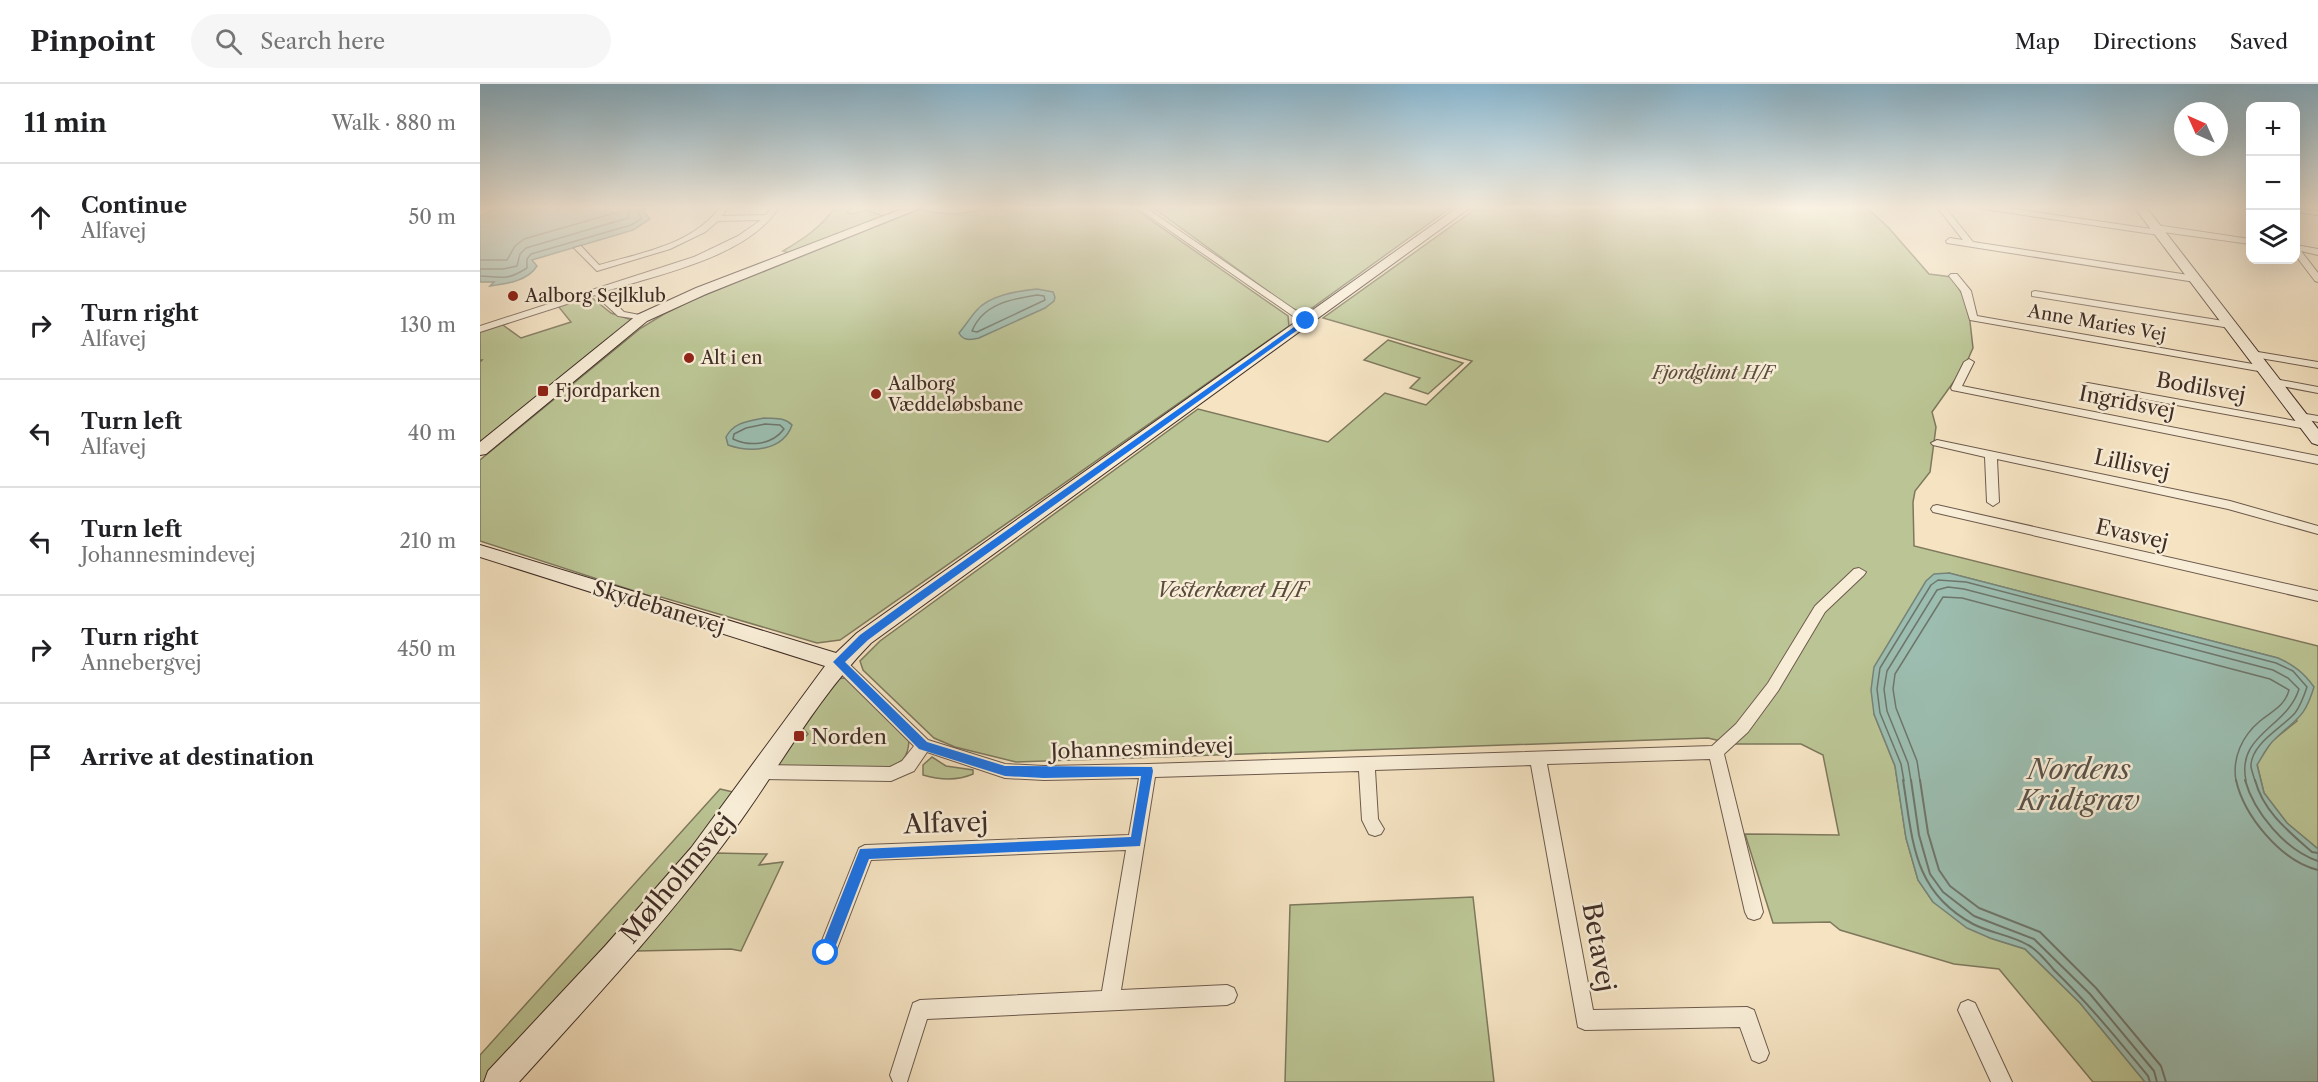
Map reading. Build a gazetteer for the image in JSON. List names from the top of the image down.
{
  "streets": {
    "street": [
      "Anne Maries Vej",
      "Bodilsvej",
      "Ingridsvej",
      "Lillisvej",
      "Evasvej",
      "Skydebanevej",
      "Johannesmindevej",
      "Alfavej",
      "Mølholmsvej",
      "Betavej"
    ]
  },
  "crossings": [
    ["Skydebanevej", "Johannesmindevej"],
    ["Skydebanevej", "Mølholmsvej"],
    ["Johannesmindevej", "Mølholmsvej"],
    ["Johannesmindevej", "Betavej"]
  ],
  "water": ["Nordens Kridtgrav"],
  "parks": ["Fjordglimt H/F", "Vesterkæret H/F"],
  "places": {
    "other": ["Aalborg Sejlklub", "Alt i en", "Aalborg Væddeløbsbane"],
    "transit": ["Fjordparken", "Norden"]
  },
  "north": "top left",
  "page": {
    "header": "Pinpoint",
    "search": "Search here",
    "nav": ["Map", "Directions", "Saved"],
    "heading": ["11 min", "Walk · 880 m"],
    "map_buttons": ["+", "−"],
    "list": [
      ["Continue", "Alfavej", "50 m"],
      ["Turn right", "Alfavej", "130 m"],
      ["Turn left", "Alfavej", "40 m"],
      ["Turn left", "Johannesmindevej", "210 m"],
      ["Turn right", "Annebergvej", "450 m"],
      "Arrive at destination"
    ]
  }
}
